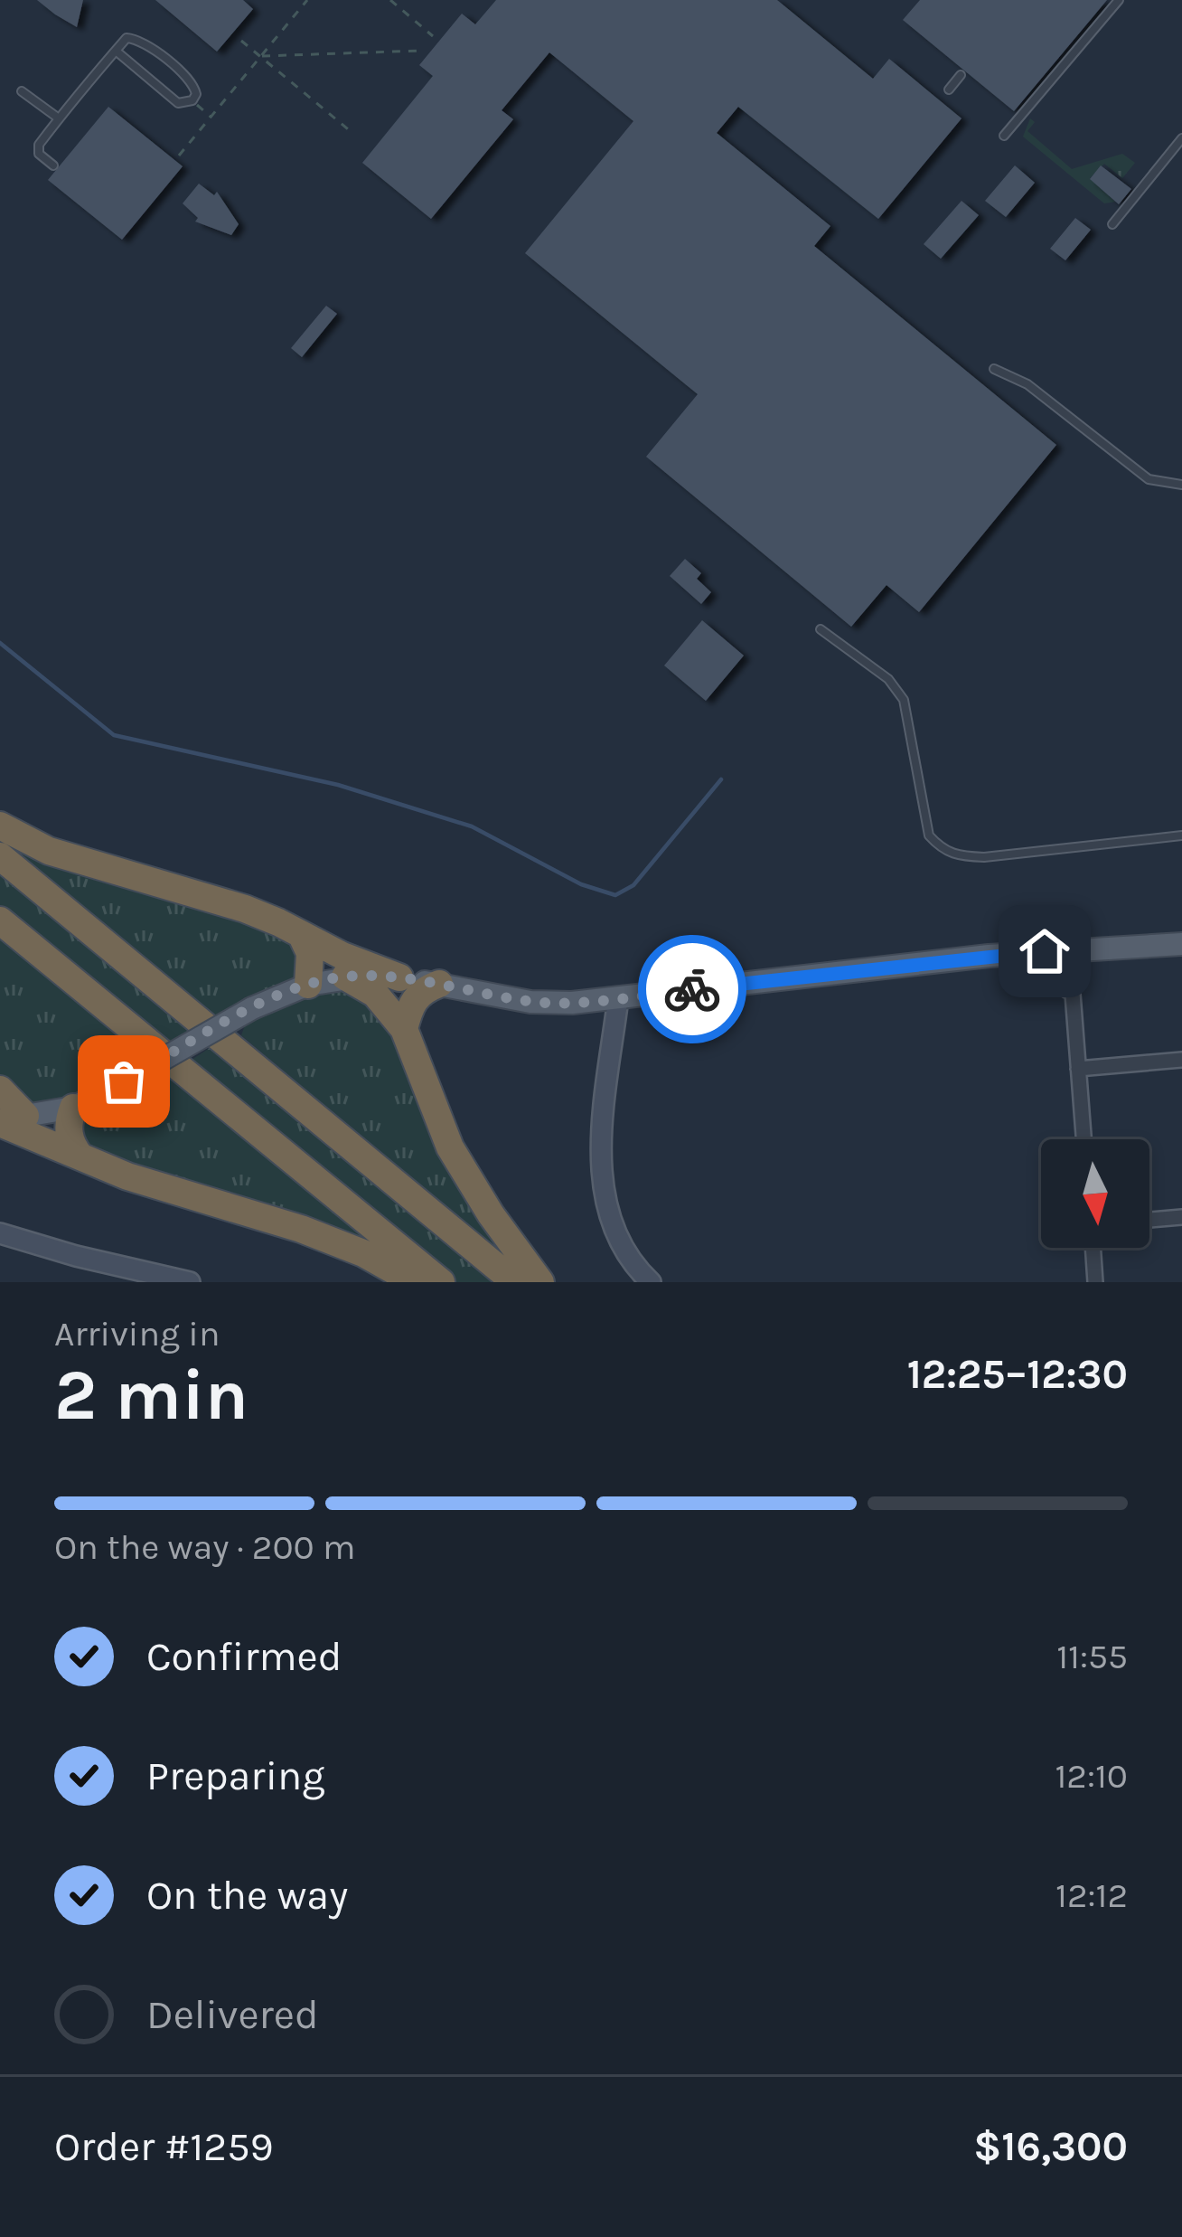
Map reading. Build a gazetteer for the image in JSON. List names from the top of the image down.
{
  "north": "bottom",
  "page": {
    "heading": ["2 min", "Arriving in", "12:25–12:30"],
    "panel": ["Order #1259", "$16,300"],
    "bar": "On the way · 200 m",
    "list": [
      ["Confirmed", "11:55"],
      ["Preparing", "12:10"],
      ["On the way", "12:12"],
      "Delivered"
    ]
  }
}
